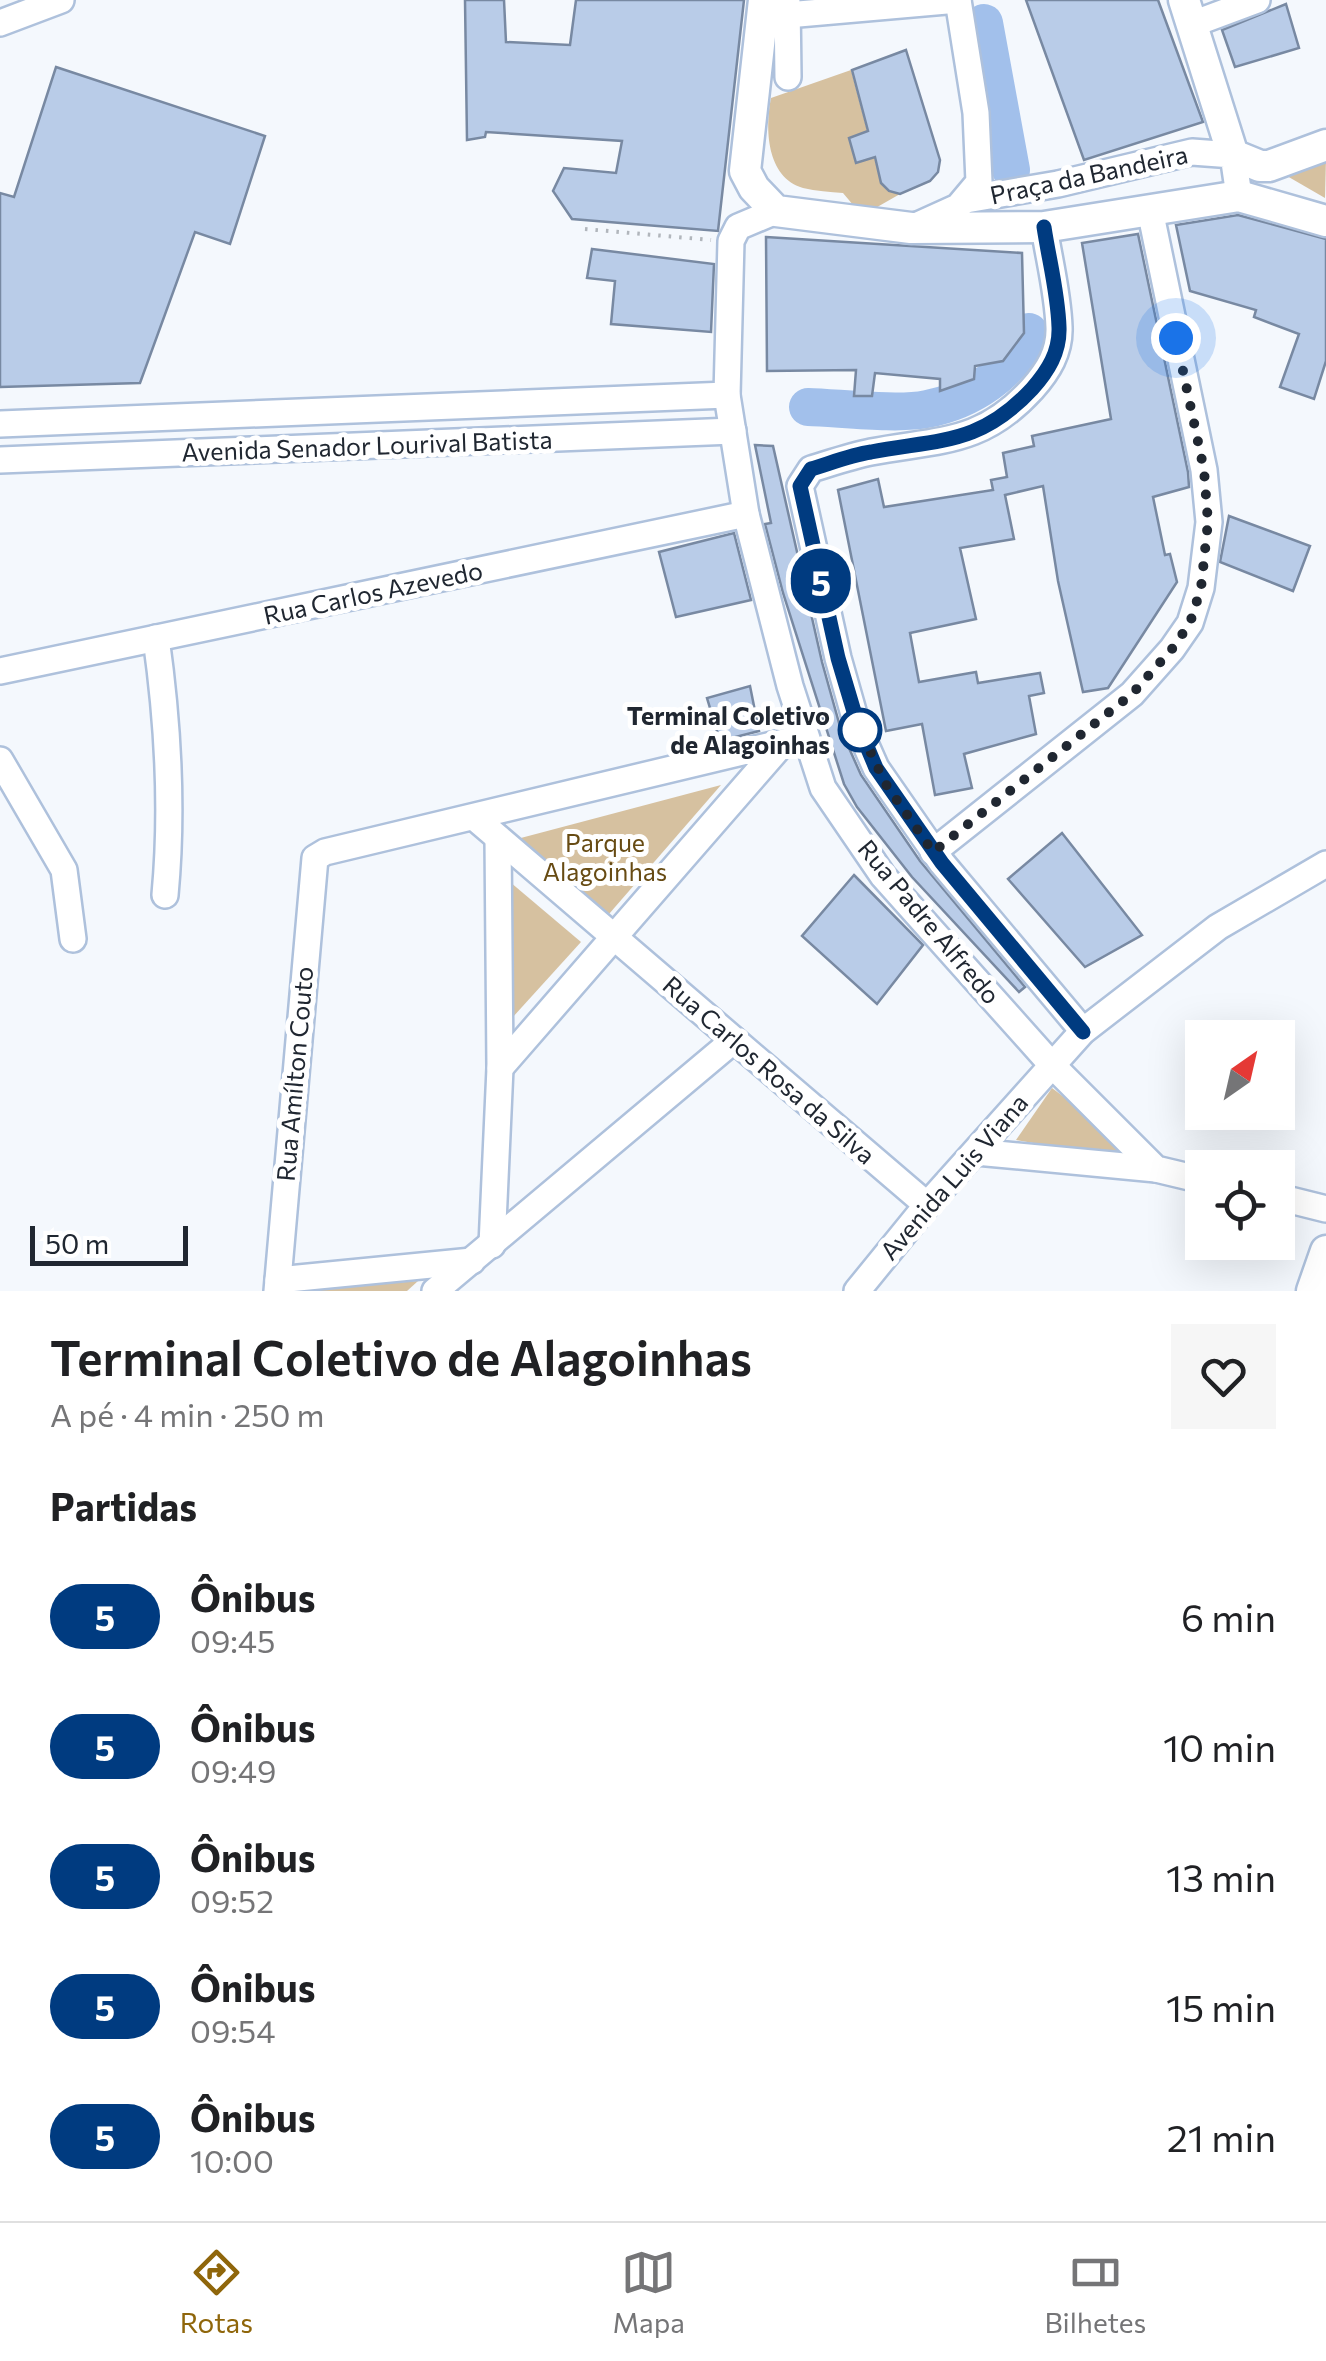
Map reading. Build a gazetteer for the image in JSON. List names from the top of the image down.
{
  "streets": {
    "main road": ["Praça da Bandeira"],
    "street": [
      "Avenida Senador Lourival Batista",
      "Rua Carlos Azevedo",
      "Rua Padre Alfredo",
      "Rua Carlos Rosa da Silva",
      "Rua Amílton Couto",
      "Avenida Luis Viana"
    ]
  },
  "crossings": [
    ["Avenida Senador Lourival Batista", "Rua Padre Alfredo"],
    ["Rua Carlos Azevedo", "Rua Padre Alfredo"],
    ["Rua Padre Alfredo", "Avenida Luis Viana"],
    ["Rua Carlos Rosa da Silva", "Rua Amílton Couto"],
    ["Rua Carlos Rosa da Silva", "Avenida Luis Viana"]
  ],
  "parks": ["Parque Alagoinhas"],
  "places": ["Terminal Coletivo de Alagoinhas"],
  "lines": ["bus line 5"],
  "scale_bar": "50 m",
  "north": "top right",
  "page": {
    "on_map": "5",
    "scale": "50 m",
    "heading": [
      ["Terminal Coletivo de Alagoinhas", "A pé · 4 min · 250 m"],
      "Partidas"
    ],
    "list": [
      {
        "mark": "5",
        "name": "Ônibus",
        "note": "09:45",
        "value": "6 min"
      },
      {
        "mark": "5",
        "name": "Ônibus",
        "note": "09:49",
        "value": "10 min"
      },
      {
        "mark": "5",
        "name": "Ônibus",
        "note": "09:52",
        "value": "13 min"
      },
      {
        "mark": "5",
        "name": "Ônibus",
        "note": "09:54",
        "value": "15 min"
      },
      {
        "mark": "5",
        "name": "Ônibus",
        "note": "10:00",
        "value": "21 min"
      }
    ],
    "tabs": ["Rotas", "Mapa", "Bilhetes"]
  }
}
